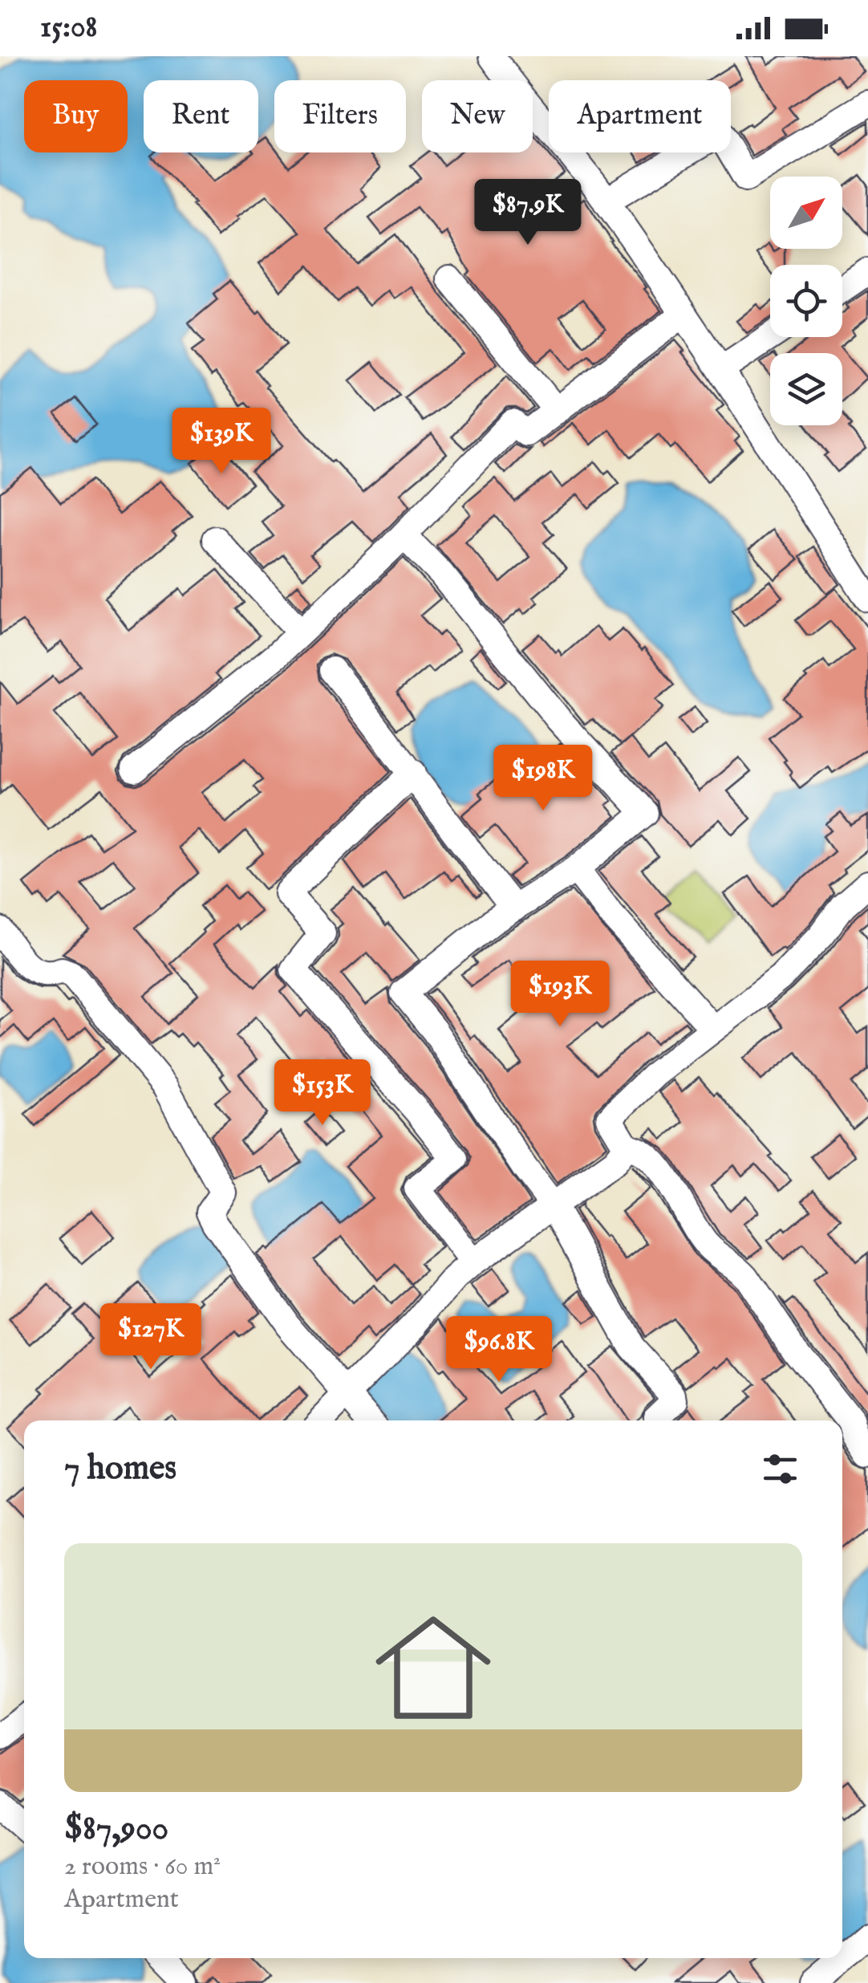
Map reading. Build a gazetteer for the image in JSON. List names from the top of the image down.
{
  "north": "top right",
  "page": {
    "status": "15:08",
    "chip": [
      "Buy",
      "Rent",
      "Filters",
      "New",
      "Apartment"
    ],
    "price": [
      "$87.9K",
      "$139K",
      "$198K",
      "$193K",
      "$153K",
      "$127K",
      "$96.8K"
    ],
    "heading": "7 homes",
    "list": [
      {
        "name": "$87,900",
        "note": "2 rooms · 60 m² · Apartment"
      }
    ]
  }
}
